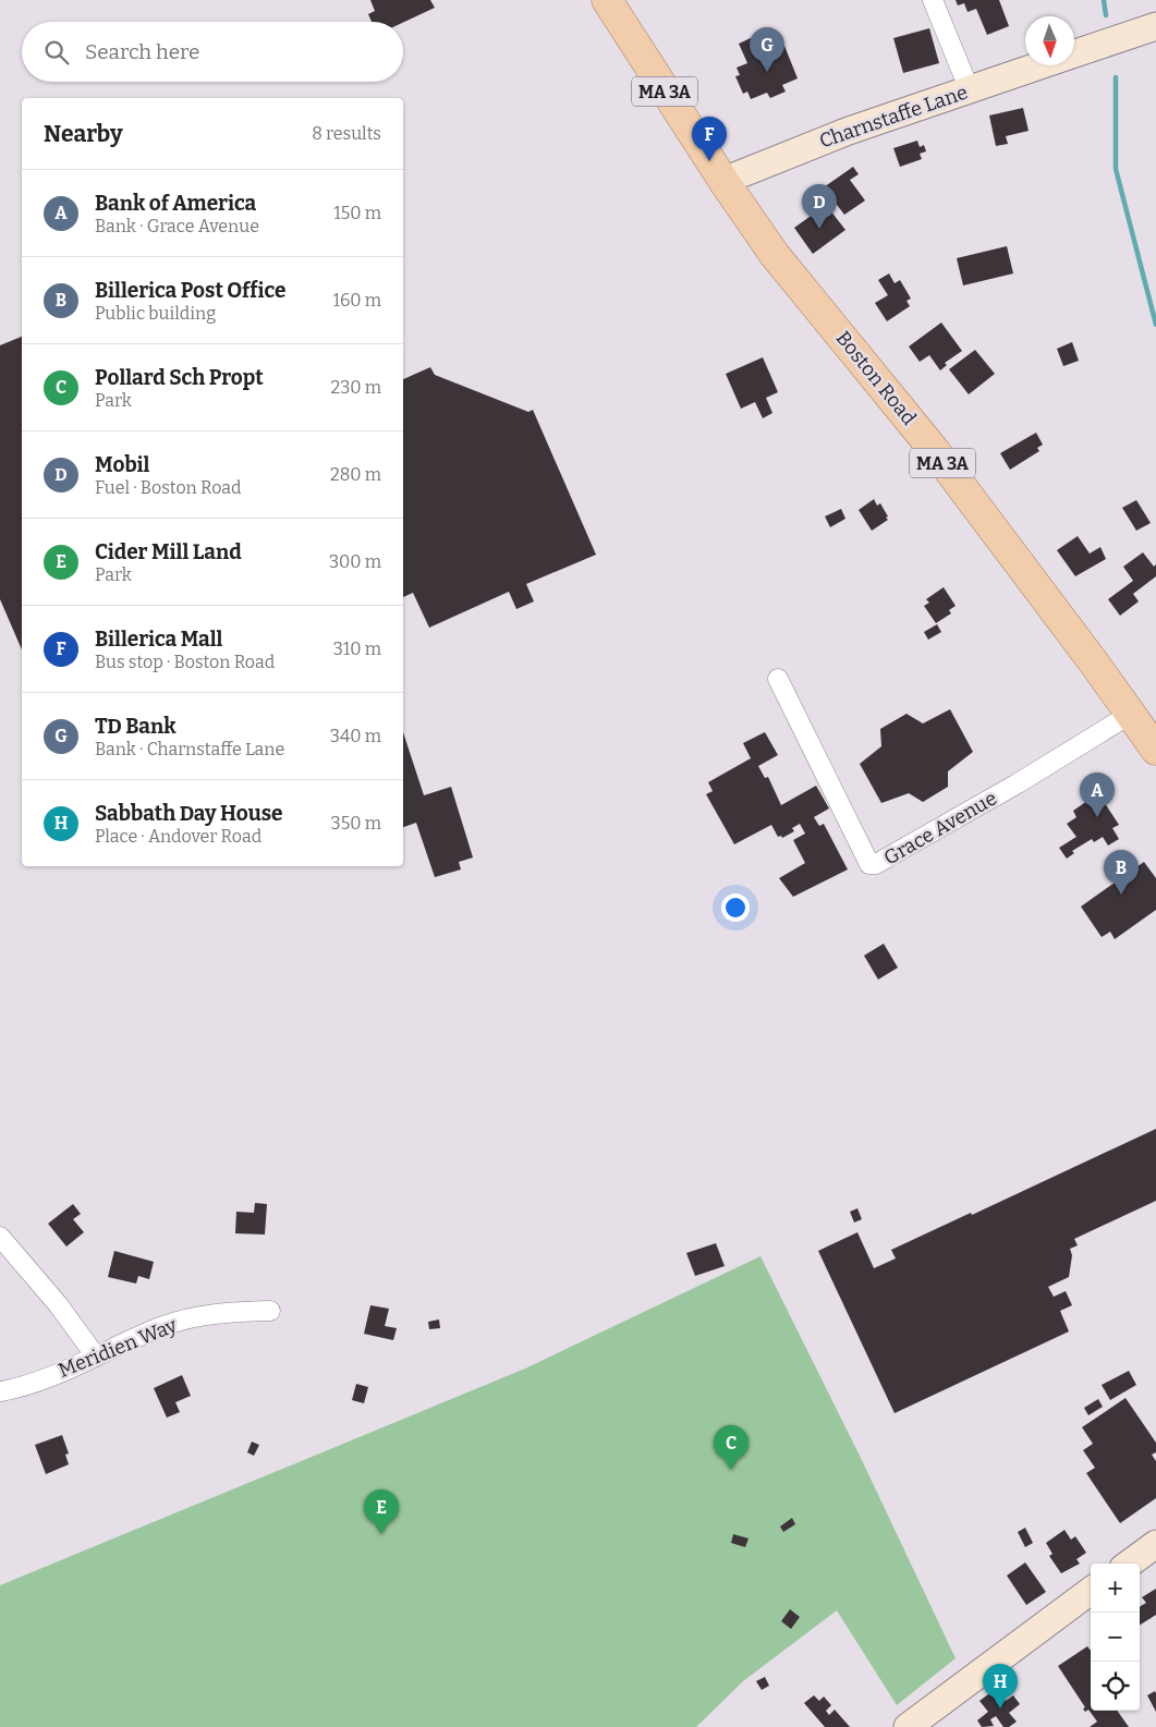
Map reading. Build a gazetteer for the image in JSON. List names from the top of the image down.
{
  "streets": {
    "main road": ["MA 3A", "Charnstaffe Lane", "Boston Road"],
    "street": ["Grace Avenue", "Meridien Way"]
  },
  "crossings": [
    ["Charnstaffe Lane", "Boston Road"],
    ["Boston Road", "Grace Avenue"]
  ],
  "north": "bottom",
  "page": {
    "search": "Search here",
    "pins": [
      "G",
      "F",
      "D",
      "A",
      "B",
      "C",
      "E",
      "H"
    ],
    "heading": ["Nearby", "8 results"],
    "list": [
      {
        "mark": "A",
        "name": "Bank of America",
        "note": "Bank · Grace Avenue",
        "value": "150 m"
      },
      {
        "mark": "B",
        "name": "Billerica Post Office",
        "note": "Public building",
        "value": "160 m"
      },
      {
        "mark": "C",
        "name": "Pollard Sch Propt",
        "note": "Park",
        "value": "230 m"
      },
      {
        "mark": "D",
        "name": "Mobil",
        "note": "Fuel · Boston Road",
        "value": "280 m"
      },
      {
        "mark": "E",
        "name": "Cider Mill Land",
        "note": "Park",
        "value": "300 m"
      },
      {
        "mark": "F",
        "name": "Billerica Mall",
        "note": "Bus stop · Boston Road",
        "value": "310 m"
      },
      {
        "mark": "G",
        "name": "TD Bank",
        "note": "Bank · Charnstaffe Lane",
        "value": "340 m"
      },
      {
        "mark": "H",
        "name": "Sabbath Day House",
        "note": "Place · Andover Road",
        "value": "350 m"
      }
    ],
    "map_buttons": ["+", "−"]
  }
}
